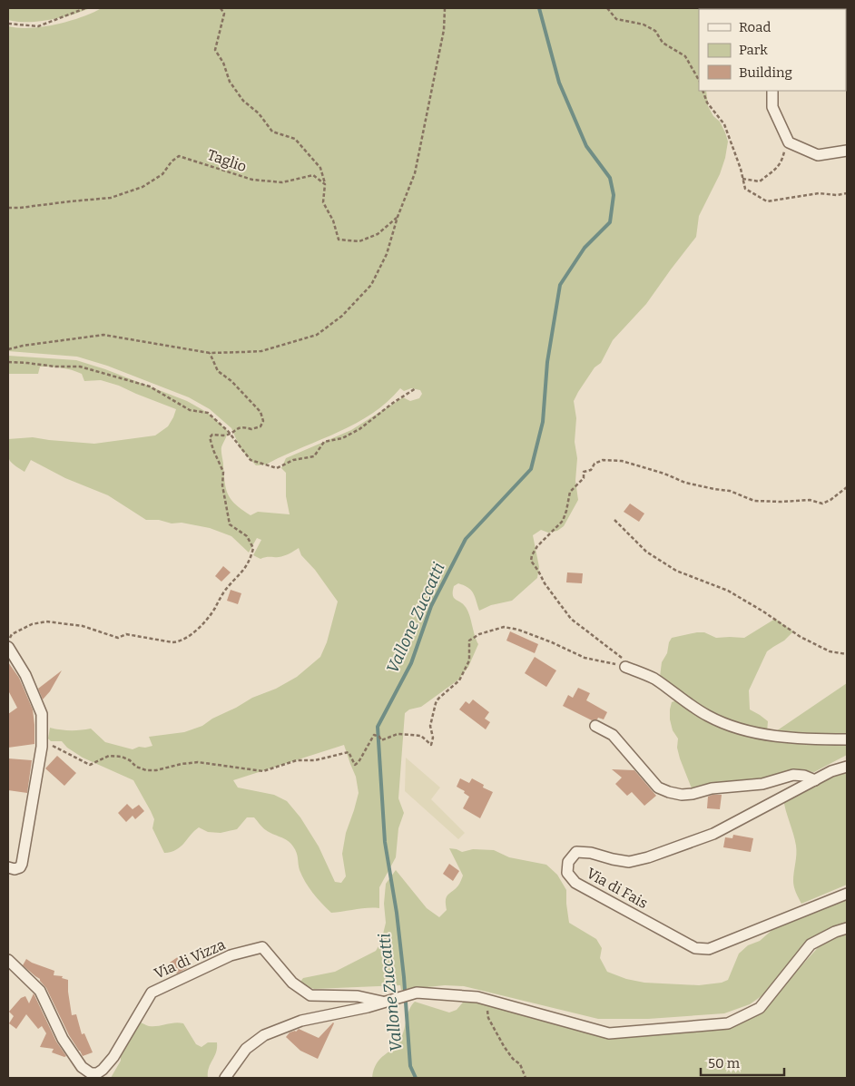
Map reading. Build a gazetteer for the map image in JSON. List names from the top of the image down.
{
  "streets": {
    "street": ["Via di Fais", "Via di Vizza"],
    "path": ["Taglio"]
  },
  "water": ["Vallone Zuccatti"],
  "legend": ["Road", "Park", "Building"],
  "scale_bar": "50 m"
}
